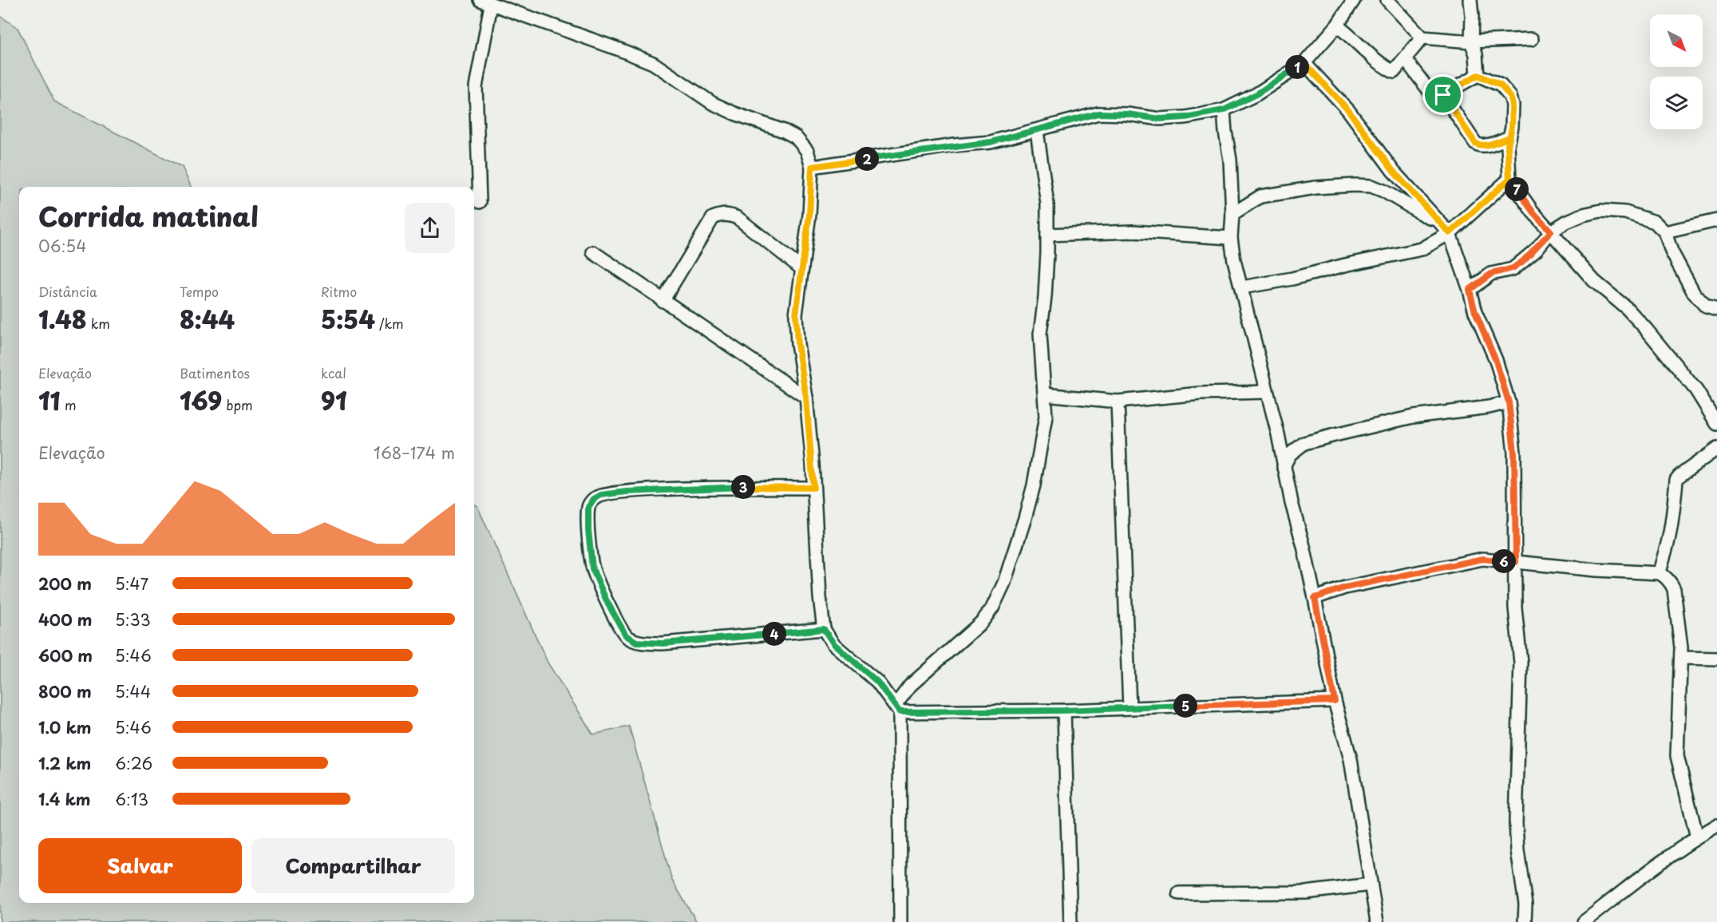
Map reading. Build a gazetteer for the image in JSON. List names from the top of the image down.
{
  "north": "bottom right",
  "page": {
    "pins": [
      "1",
      "2",
      "7",
      "3",
      "6",
      "4",
      "5"
    ],
    "heading": ["Corrida matinal", "06:54"],
    "stats": [
      ["Distância", "1.48 km"],
      ["Tempo", "8:44"],
      ["Ritmo", "5:54 /km"],
      ["Elevação", "11 m"],
      ["Batimentos", "169 bpm"],
      ["kcal", "91"]
    ],
    "chart": ["Elevação", "168–174 m"],
    "list": [
      {
        "name": "200 m",
        "note": "5:47"
      },
      {
        "name": "400 m",
        "note": "5:33"
      },
      {
        "name": "600 m",
        "note": "5:46"
      },
      {
        "name": "800 m",
        "note": "5:44"
      },
      {
        "name": "1.0 km",
        "note": "5:46"
      },
      {
        "name": "1.2 km",
        "note": "6:26"
      },
      {
        "name": "1.4 km",
        "note": "6:13"
      }
    ],
    "buttons": ["Salvar", "Compartilhar"]
  }
}
